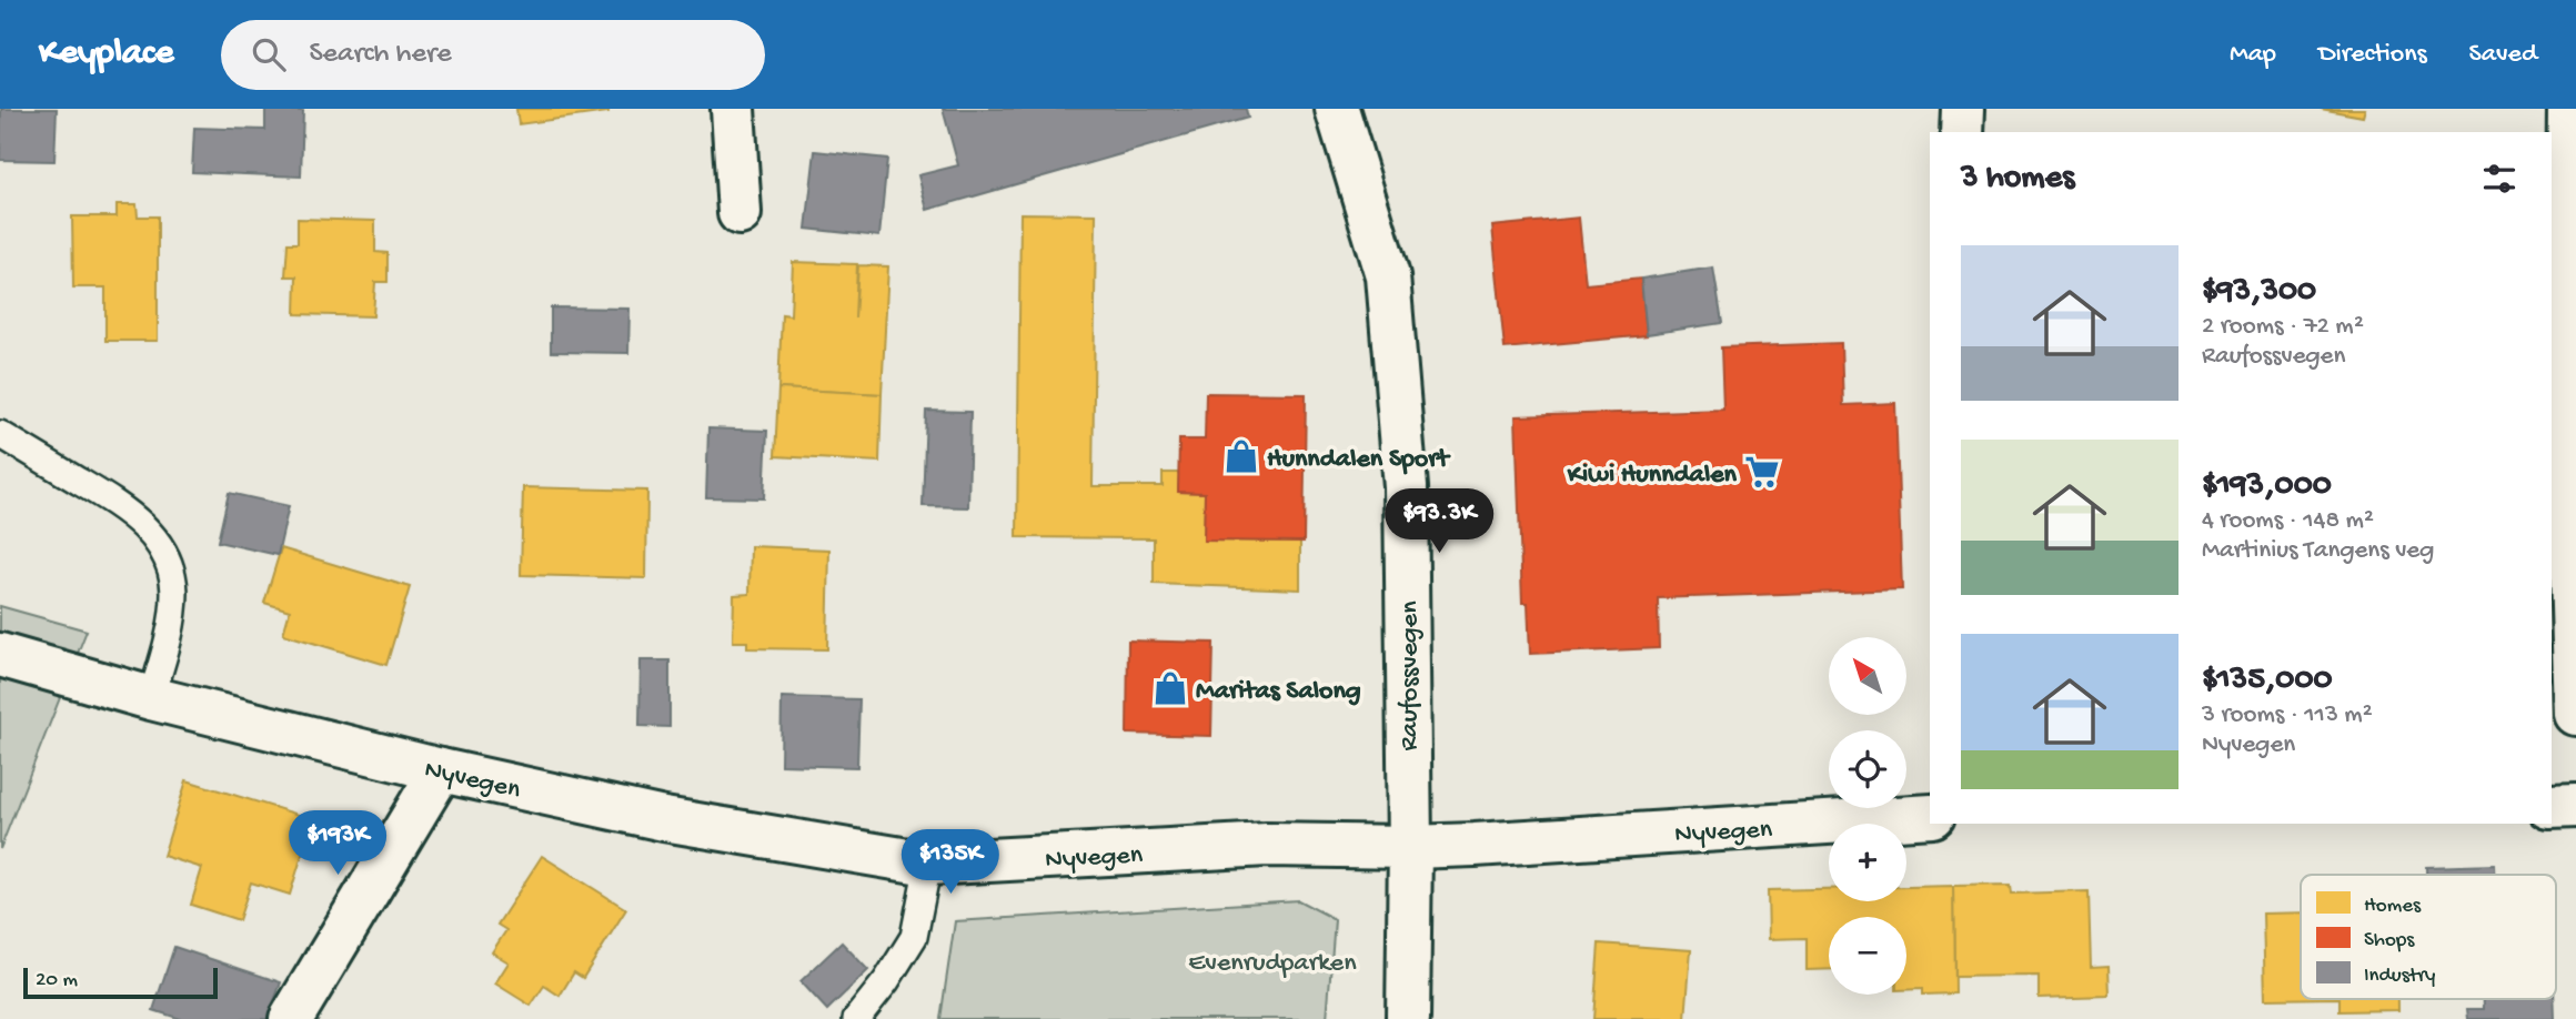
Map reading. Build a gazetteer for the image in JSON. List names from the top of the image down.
{
  "streets": {
    "street": ["Raufossvegen", "Nyvegen"]
  },
  "crossings": [
    ["Raufossvegen", "Nyvegen"]
  ],
  "parks": ["Evenrudparken"],
  "places": {
    "shop": ["Hunndalen Sport", "Maritas Salong"],
    "supermarket": ["Kiwi Hunndalen"]
  },
  "legend": ["Homes", "Shops", "Industry"],
  "scale_bar": "20 m",
  "north": "top left",
  "page": {
    "header": "Keyplace",
    "search": "Search here",
    "nav": ["Map", "Directions", "Saved"],
    "heading": "3 homes",
    "list": [
      {
        "name": "$93,300",
        "note": "2 rooms · 72 m² · Raufossvegen"
      },
      {
        "name": "$193,000",
        "note": "4 rooms · 148 m² · Martinius Tangens veg"
      },
      {
        "name": "$135,000",
        "note": "3 rooms · 113 m² · Nyvegen"
      }
    ],
    "price": ["$93.3K", "$193K", "$135K"],
    "map_buttons": ["+", "−"],
    "scale": "20 m"
  }
}
